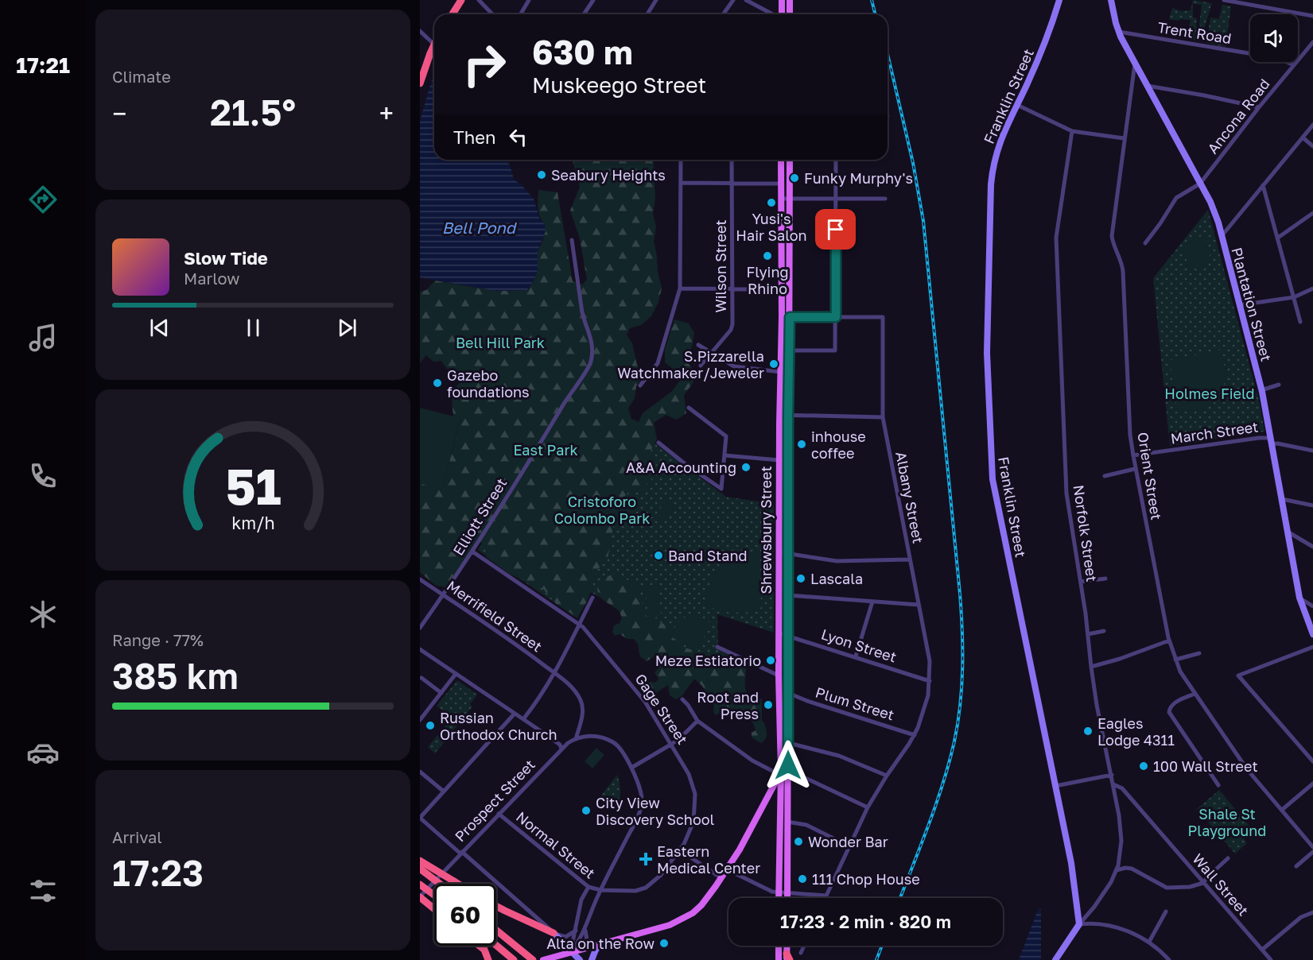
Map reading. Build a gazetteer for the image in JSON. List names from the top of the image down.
{
  "streets": {
    "main road": ["Franklin Street", "Plantation Street", "Shrewsbury Street"],
    "street": [
      "Trent Road",
      "Ancona Road",
      "Wilson Street",
      "March Street",
      "Orient Street",
      "Albany Street",
      "Elliott Street",
      "Norfolk Street",
      "Merrifield Street",
      "Lyon Street",
      "Plum Street",
      "Gage Street",
      "Prospect Street",
      "Normal Street",
      "Wall Street"
    ]
  },
  "crossings": [
    ["Trent Road", "Ancona Road"],
    ["Trent Road", "Plantation Street"],
    ["Franklin Street", "Norfolk Street"],
    ["Ancona Road", "Plantation Street"],
    ["Plantation Street", "March Street"],
    ["Plantation Street", "Orient Street"],
    ["March Street", "Orient Street"],
    ["Albany Street", "Lyon Street"],
    ["Albany Street", "Plum Street"],
    ["Elliott Street", "Merrifield Street"],
    ["Elliott Street", "Gage Street"],
    ["Shrewsbury Street", "Lyon Street"],
    ["Shrewsbury Street", "Plum Street"],
    ["Norfolk Street", "Wall Street"],
    ["Gage Street", "Normal Street"],
    ["Prospect Street", "Normal Street"]
  ],
  "water": ["Bell Pond"],
  "parks": [
    "Bell Hill Park",
    "Holmes Field",
    "East Park",
    "Cristoforo Colombo Park",
    "Shale St Playground"
  ],
  "places": {
    "other": [
      "Seabury Heights",
      "Funky Murphy's",
      "Yusi's Hair Salon",
      "Flying Rhino",
      "S.Pizzarella Watchmaker/Jeweler",
      "Gazebo foundations",
      "inhouse coffee",
      "A&A Accounting",
      "Band Stand",
      "Lascala",
      "Meze Estiatorio",
      "Root and Press",
      "Russian Orthodox Church",
      "Eagles Lodge 4311",
      "100 Wall Street",
      "City View Discovery School",
      "Wonder Bar",
      "111 Chop House",
      "Alta on the Row"
    ],
    "health": ["Eastern Medical Center"]
  },
  "page": {
    "tabs": "17:21",
    "tile": [
      "Climate",
      ["Range · 77%", "385 km"],
      ["Arrival", "17:23"]
    ],
    "turn": ["630 m", "Muskeego Street"],
    "heat": ["−", "21.5°", "+"],
    "then": "Then",
    "song": ["Slow Tide", "Marlow"],
    "limit": "60",
    "trip": "17:23 · 2 min · 820 m",
    "gauge": ["51", "km/h"]
  }
}
